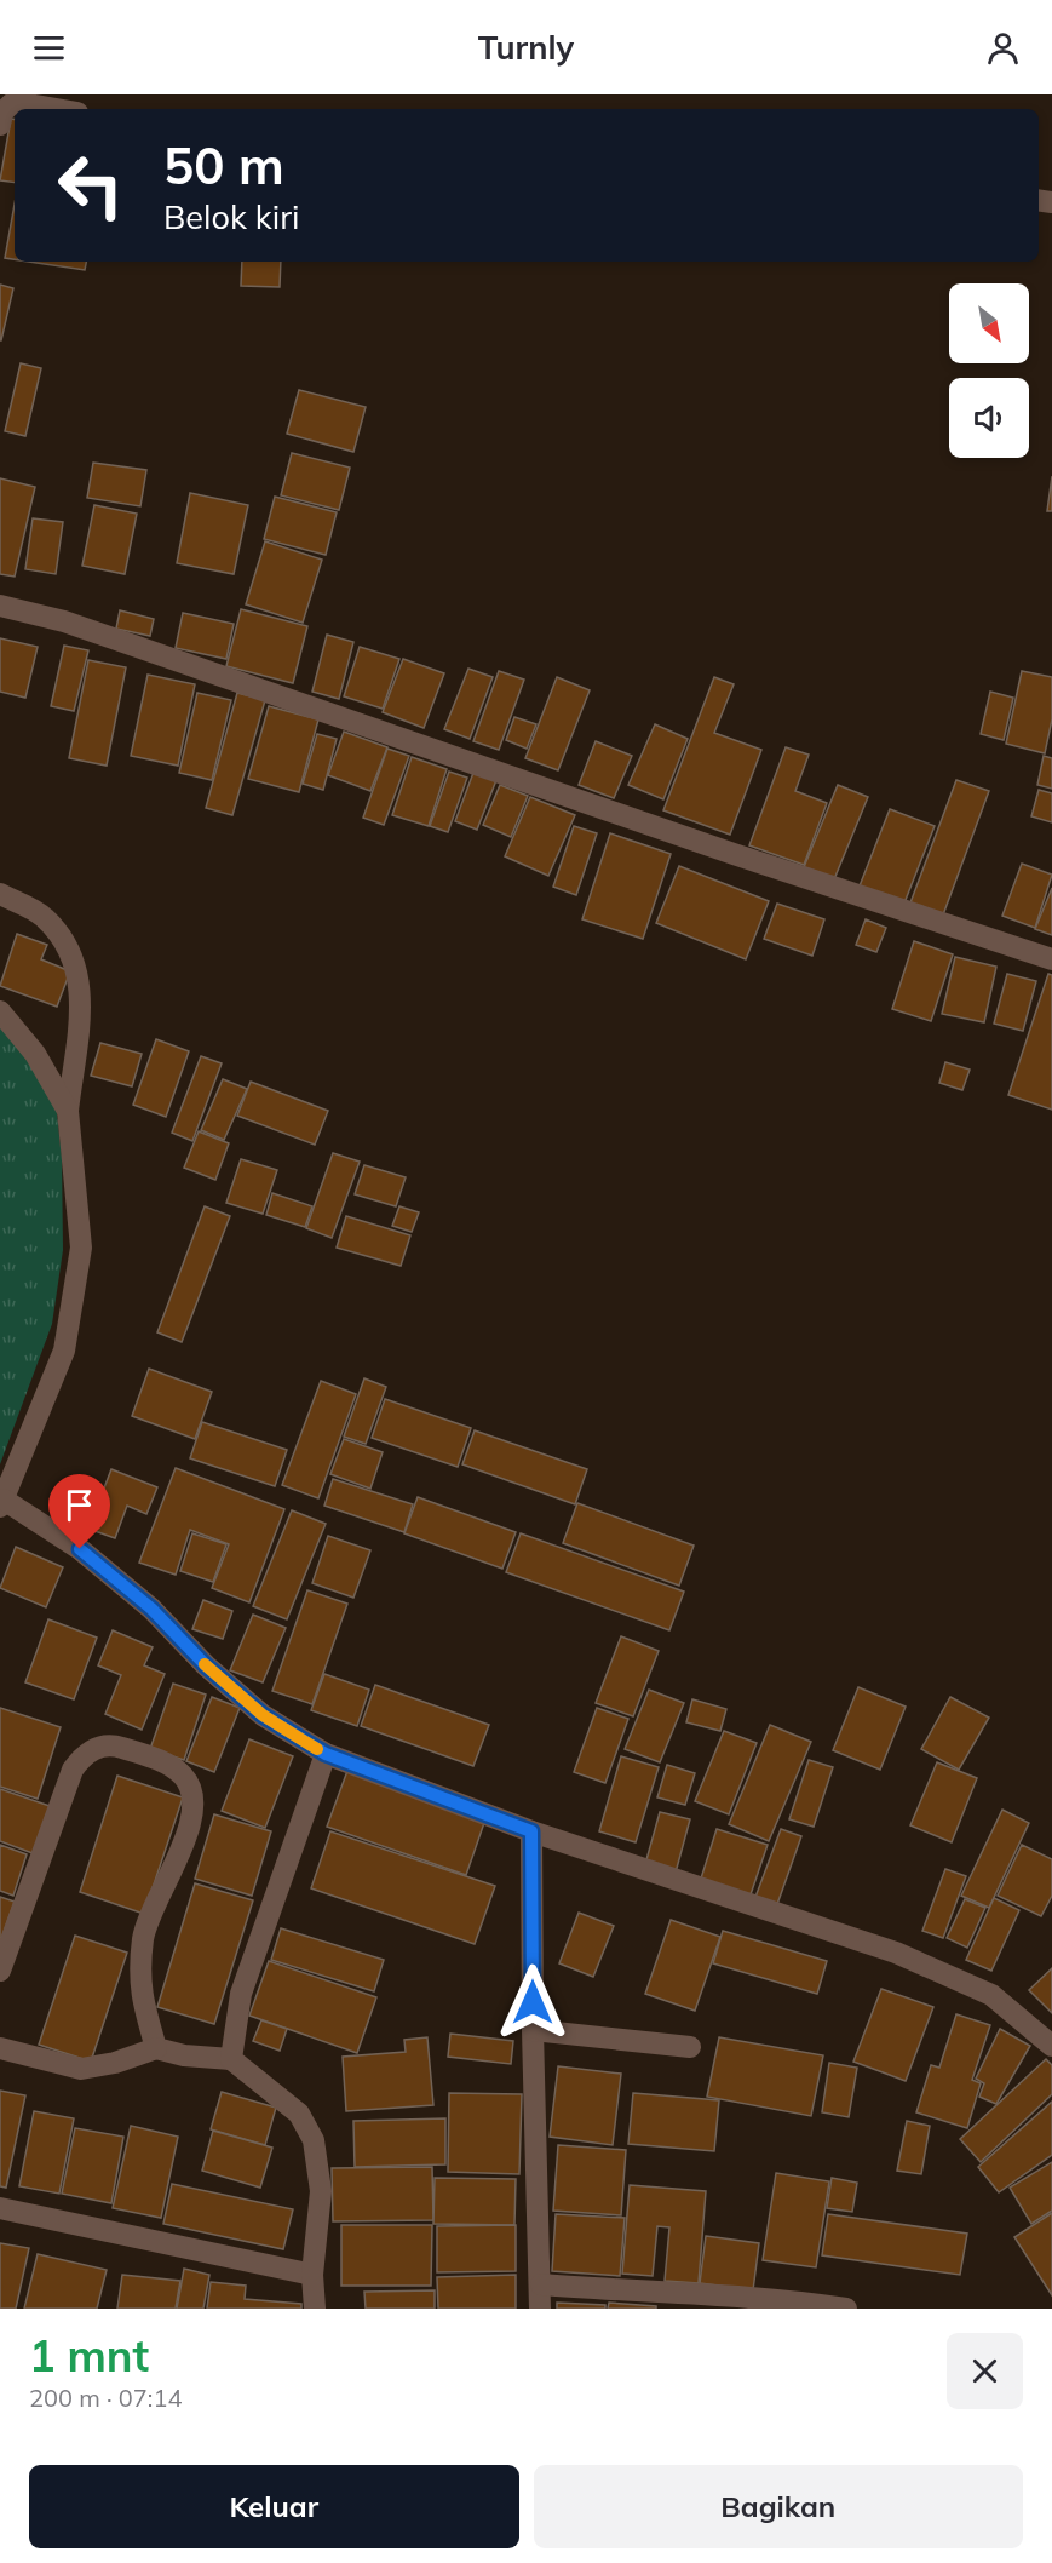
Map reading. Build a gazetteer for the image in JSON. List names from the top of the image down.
{
  "north": "bottom right",
  "page": {
    "header": "Turnly",
    "turn": ["50 m", "Belok kiri"],
    "heading": ["1 mnt", "200 m · 07:14"],
    "buttons": ["Keluar", "Bagikan"]
  }
}
